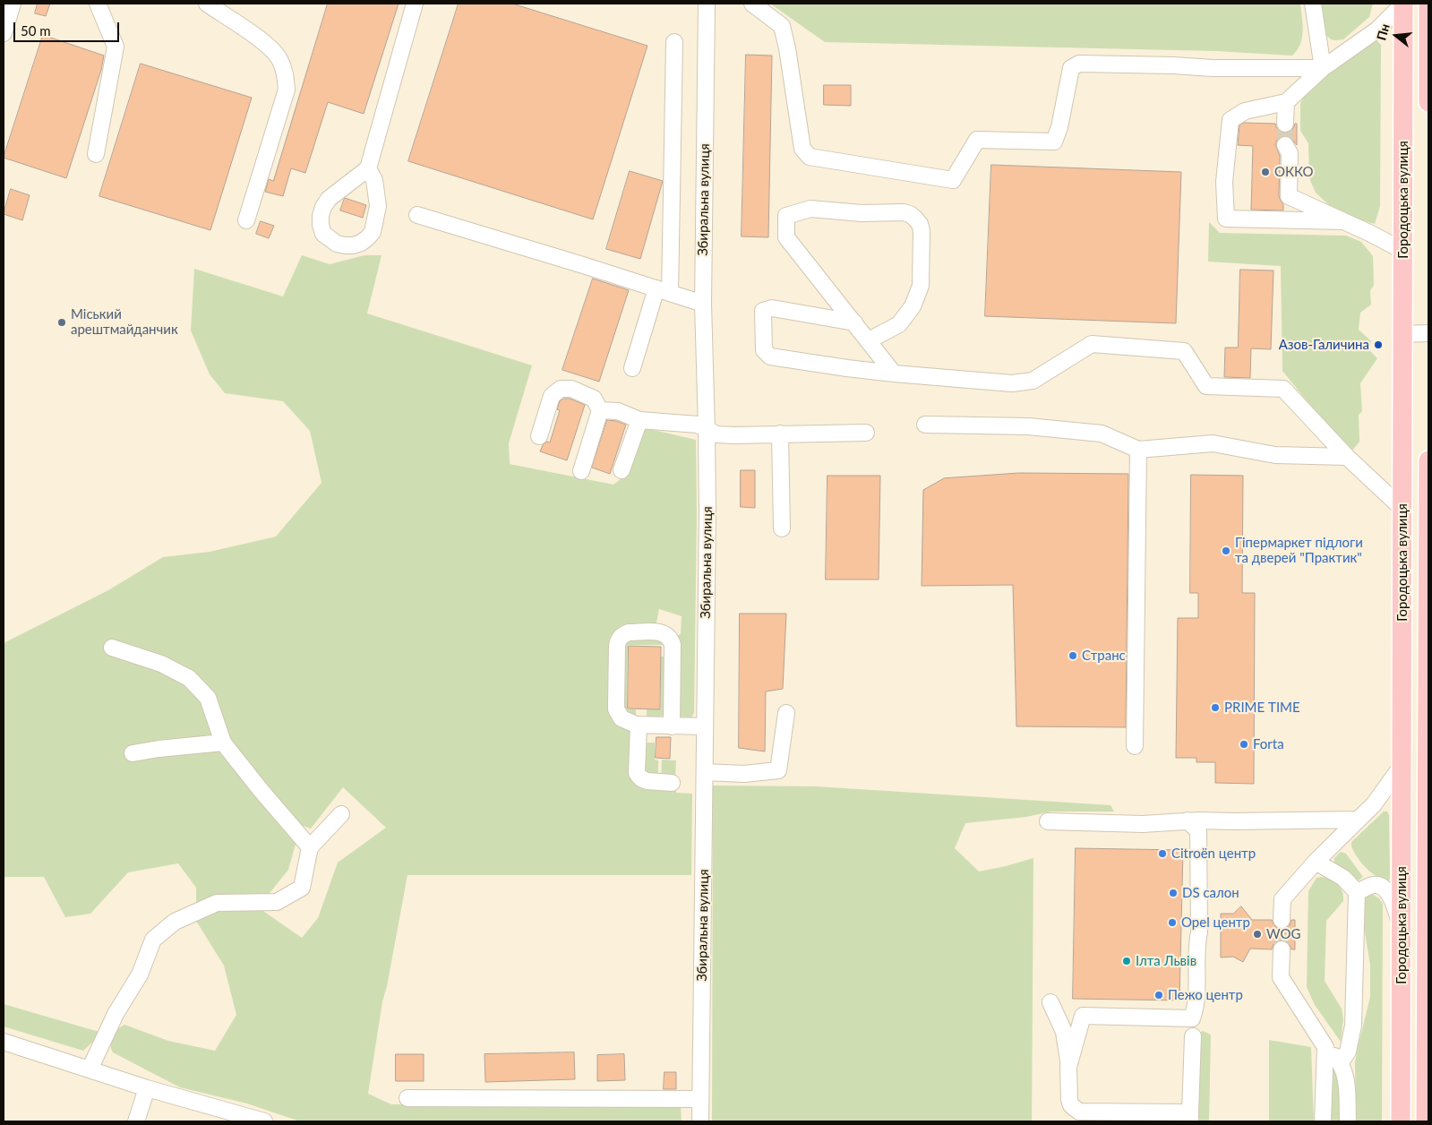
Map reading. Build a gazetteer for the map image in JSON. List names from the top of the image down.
{
  "streets": {
    "main road": ["Городоцька вулиця"],
    "street": ["Збиральна вулиця"]
  },
  "places": [
    "ОККО",
    "Міський арештмайданчик",
    "Азов-Галичина",
    "Гіпермаркет підлоги та дверей \"Практик\"",
    "Странс",
    "PRIME TIME",
    "Forta",
    "Citroën центр",
    "DS салон",
    "Opel центр",
    "WOG",
    "Ілта Львів",
    "Пежо центр"
  ],
  "scale_bar": "50 m",
  "north": "left"
}
